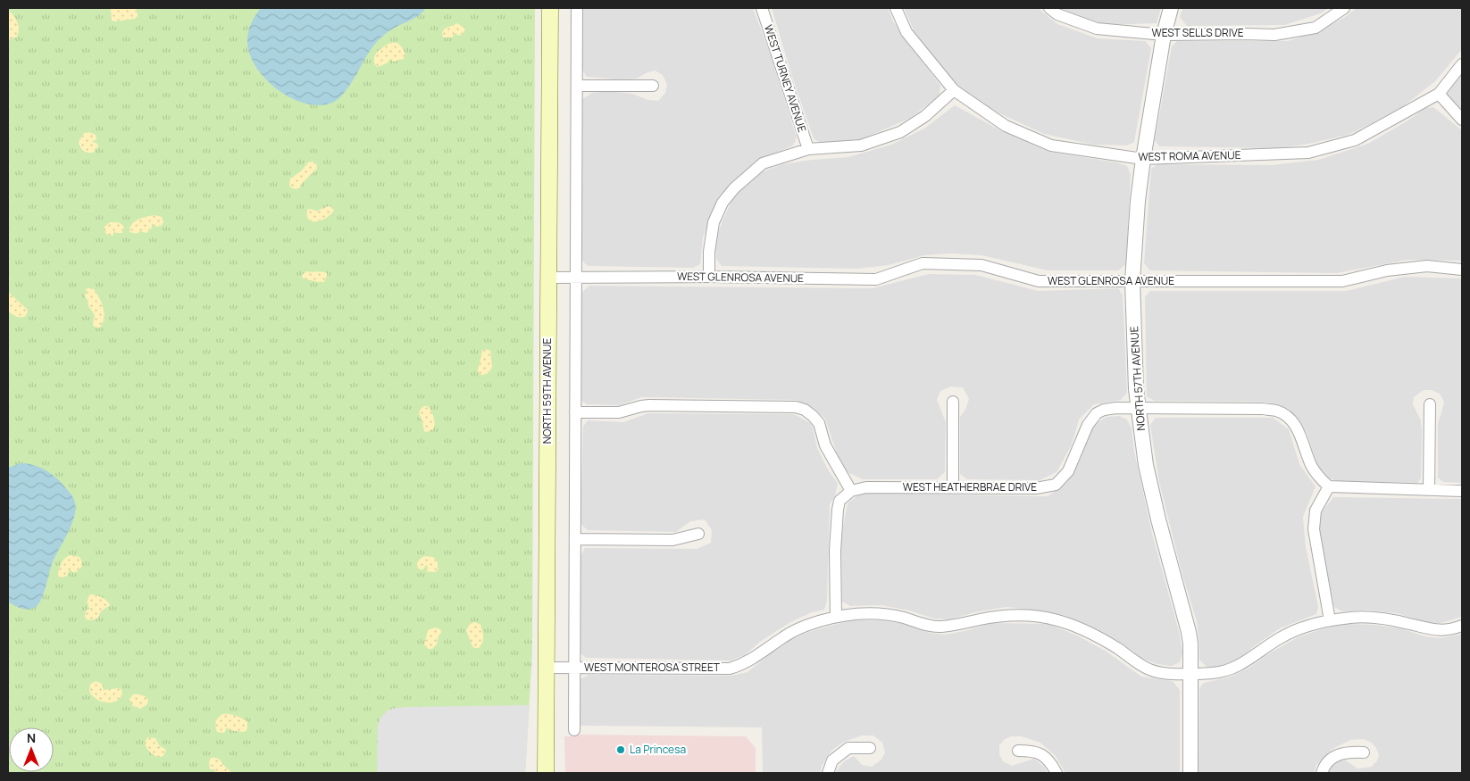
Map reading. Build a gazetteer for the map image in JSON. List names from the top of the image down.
{
  "streets": {
    "main road": ["NORTH 59TH AVENUE"],
    "street": [
      "WEST SELLS DRIVE",
      "WEST TURNEY AVENUE",
      "WEST ROMA AVENUE",
      "WEST GLENROSA AVENUE",
      "NORTH 57TH AVENUE",
      "WEST HEATHERBRAE DRIVE",
      "WEST MONTEROSA STREET"
    ]
  },
  "crossings": [
    ["WEST SELLS DRIVE", "NORTH 57TH AVENUE"],
    ["WEST ROMA AVENUE", "NORTH 57TH AVENUE"],
    ["WEST GLENROSA AVENUE", "NORTH 57TH AVENUE"],
    ["WEST GLENROSA AVENUE", "NORTH 59TH AVENUE"],
    ["NORTH 57TH AVENUE", "WEST HEATHERBRAE DRIVE"],
    ["NORTH 57TH AVENUE", "WEST MONTEROSA STREET"],
    ["NORTH 59TH AVENUE", "WEST MONTEROSA STREET"]
  ],
  "places": ["La Princesa"],
  "north": "top"
}
